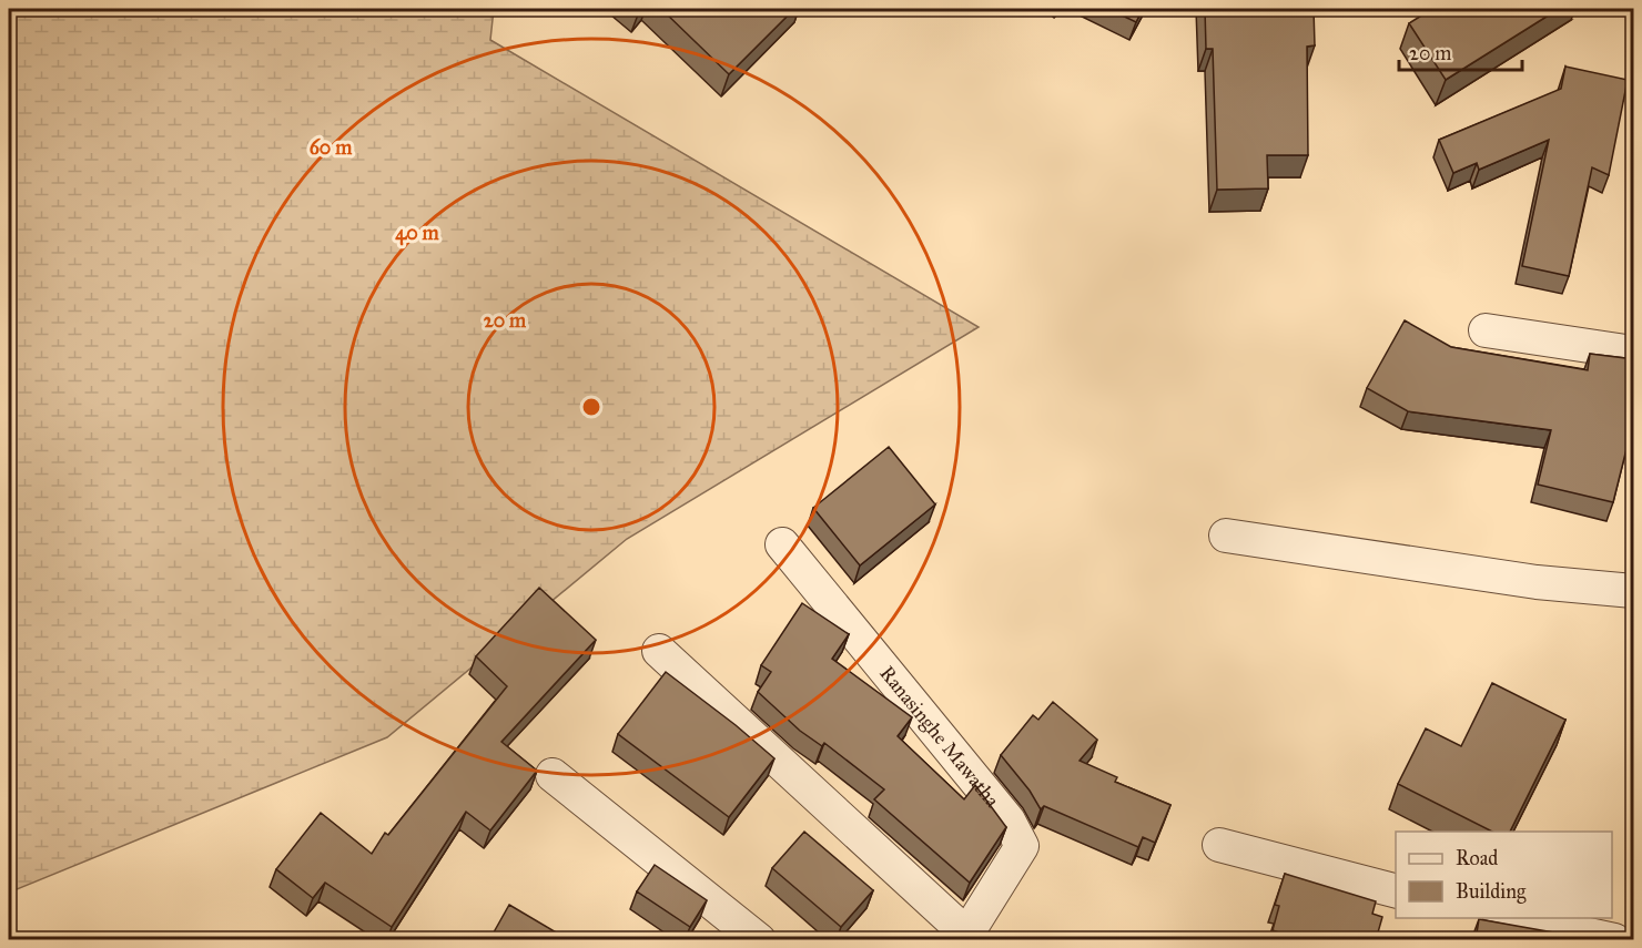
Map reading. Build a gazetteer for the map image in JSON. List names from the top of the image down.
{
  "streets": {
    "street": ["Ranasinghe Mawatha"]
  },
  "legend": ["Road", "Building"],
  "scale_bar": "20 m",
  "rings": ["60 m", "40 m", "20 m"]
}
